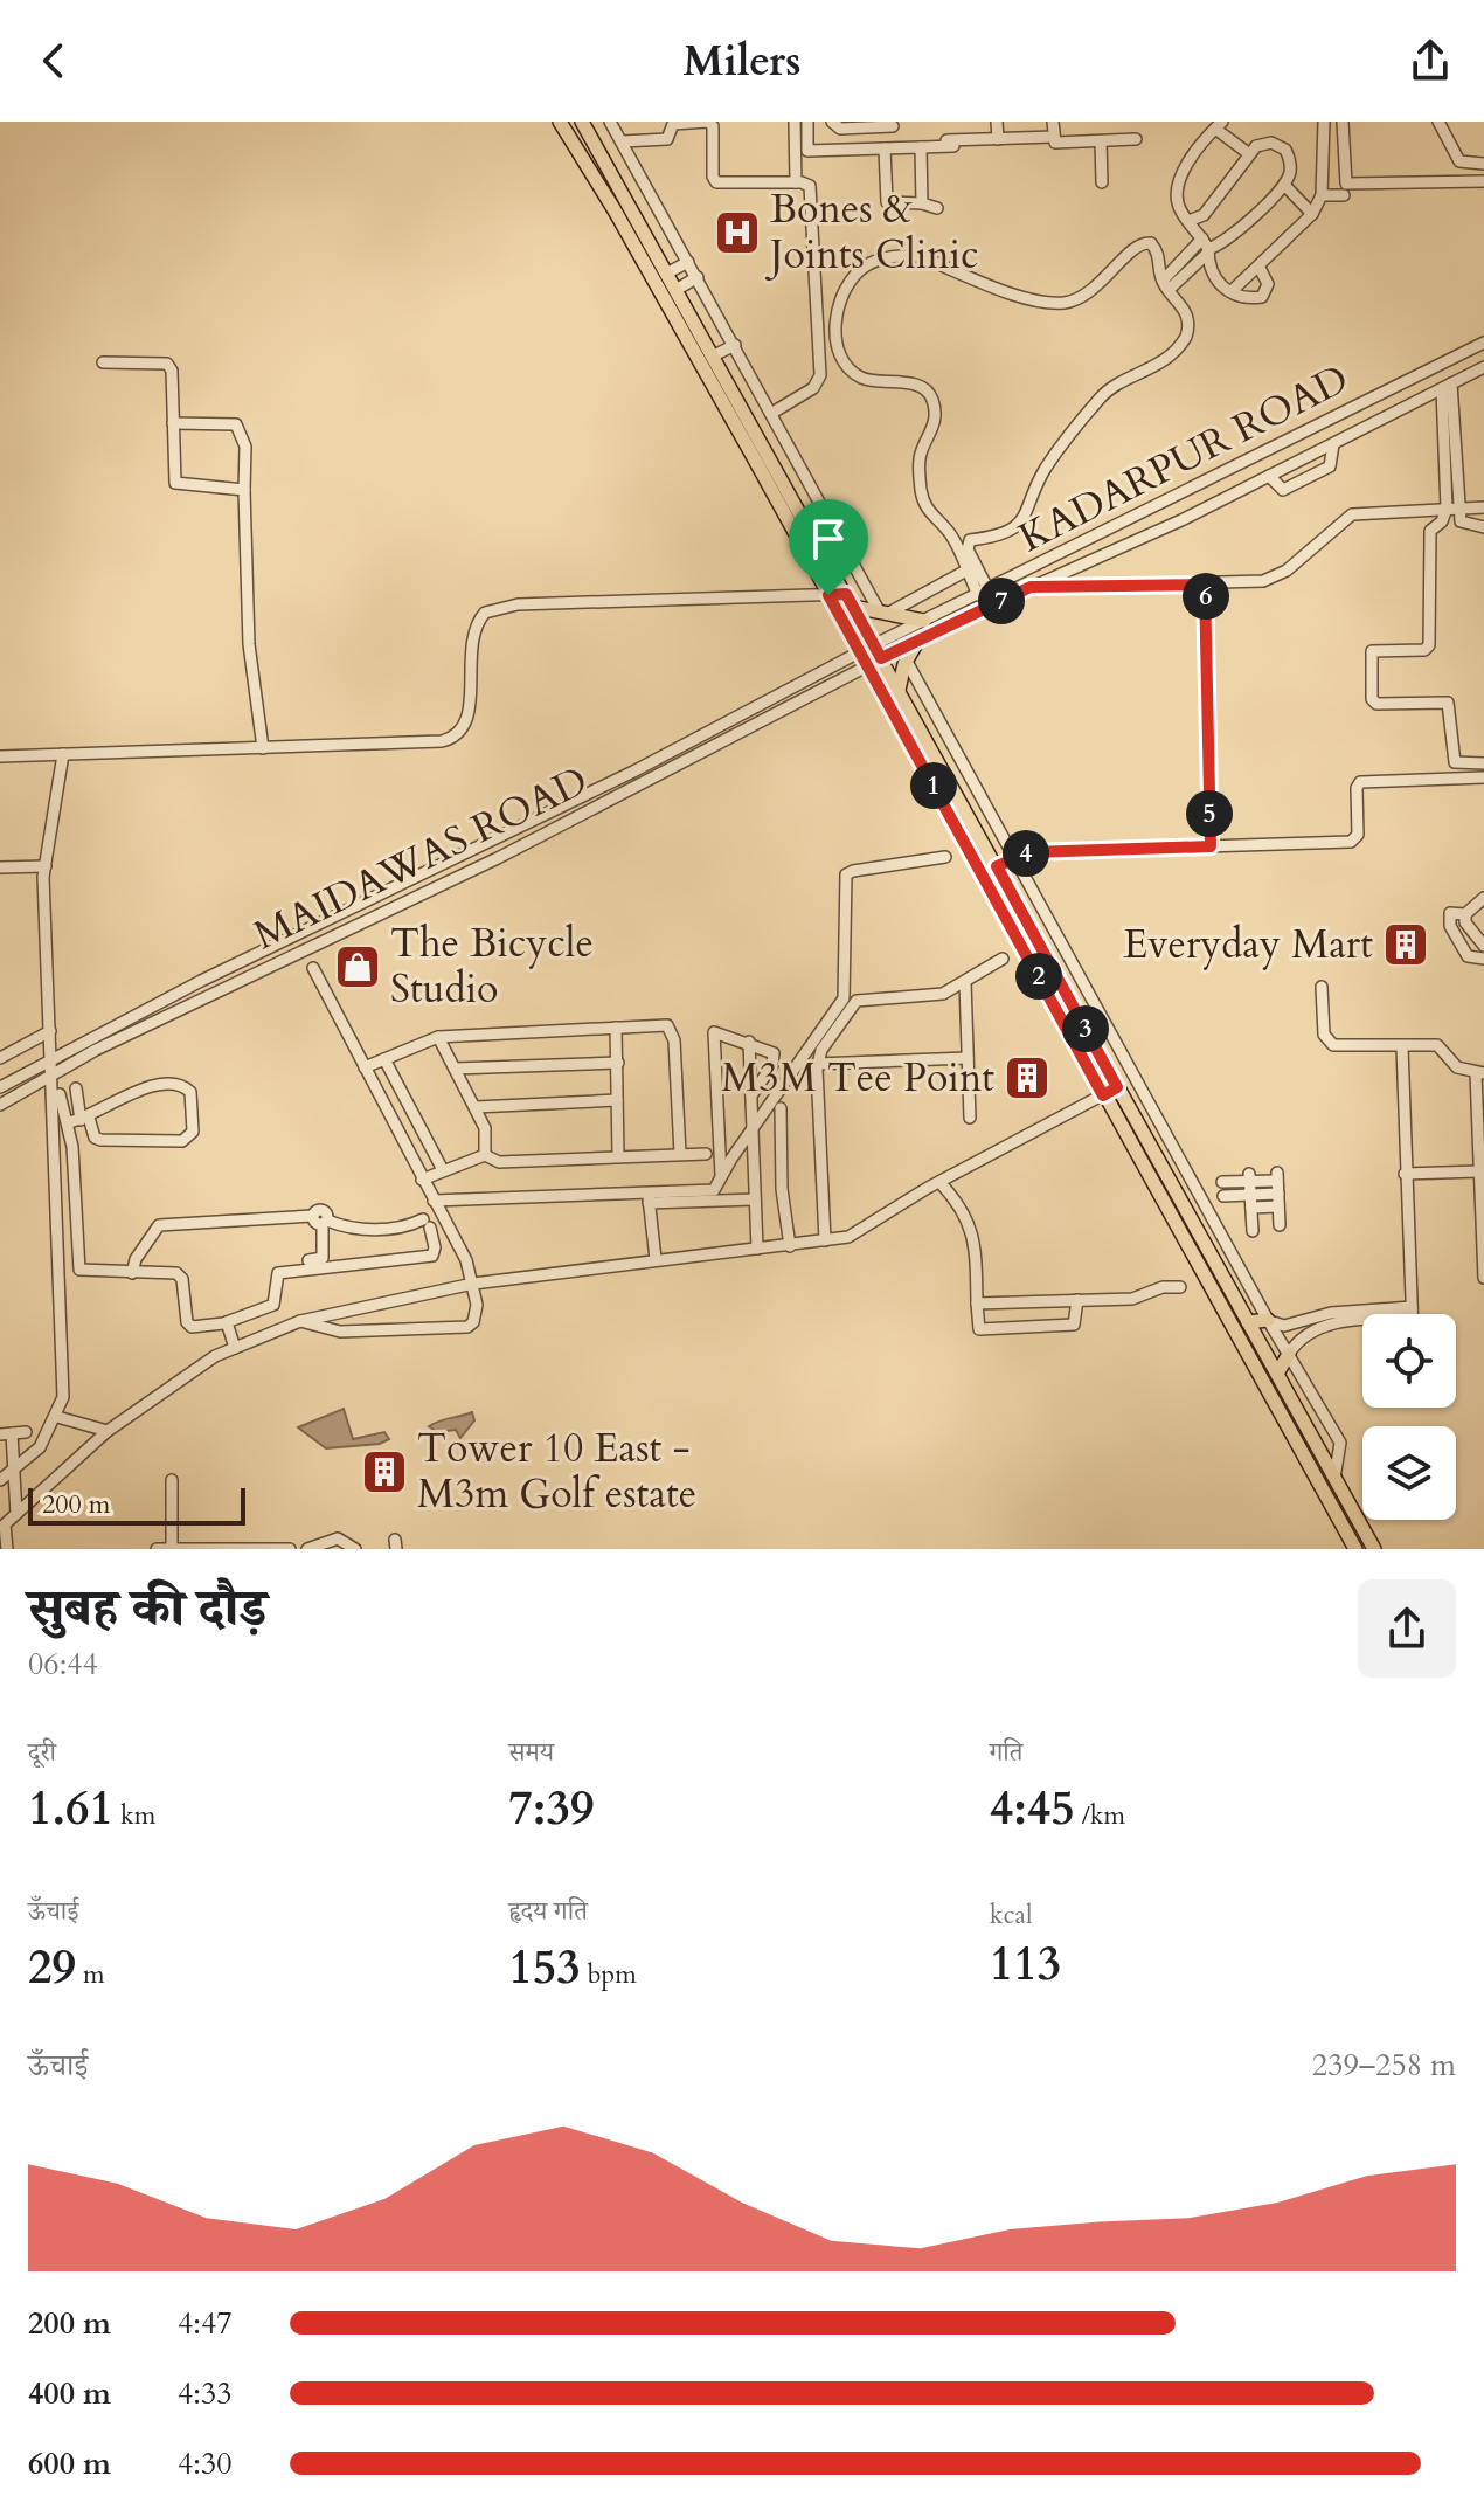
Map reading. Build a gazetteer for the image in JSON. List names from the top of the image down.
{
  "streets": {
    "street": ["KADARPUR ROAD", "MAIDAWAS ROAD"]
  },
  "crossings": [
    ["KADARPUR ROAD", "MAIDAWAS ROAD"]
  ],
  "places": {
    "hospital": ["Bones & Joints Clinic"],
    "building": ["Everyday Mart", "M3M Tee Point", "Tower 10 East - M3m Golf estate"],
    "shop": ["The Bicycle Studio"]
  },
  "scale_bar": "200 m",
  "page": {
    "header": "Milers",
    "pins": [
      "6",
      "7",
      "1",
      "5",
      "4",
      "2",
      "3"
    ],
    "scale": "200 m",
    "heading": ["सुबह की दौड़", "06:44"],
    "stats": [
      ["दूरी", "1.61 km"],
      ["समय", "7:39"],
      ["गति", "4:45 /km"],
      ["ऊँचाई", "29 m"],
      ["हृदय गति", "153 bpm"],
      ["kcal", "113"]
    ],
    "chart": ["ऊँचाई", "239–258 m"],
    "list": [
      {
        "name": "200 m",
        "note": "4:47"
      },
      {
        "name": "400 m",
        "note": "4:33"
      },
      {
        "name": "600 m",
        "note": "4:30"
      }
    ]
  }
}
